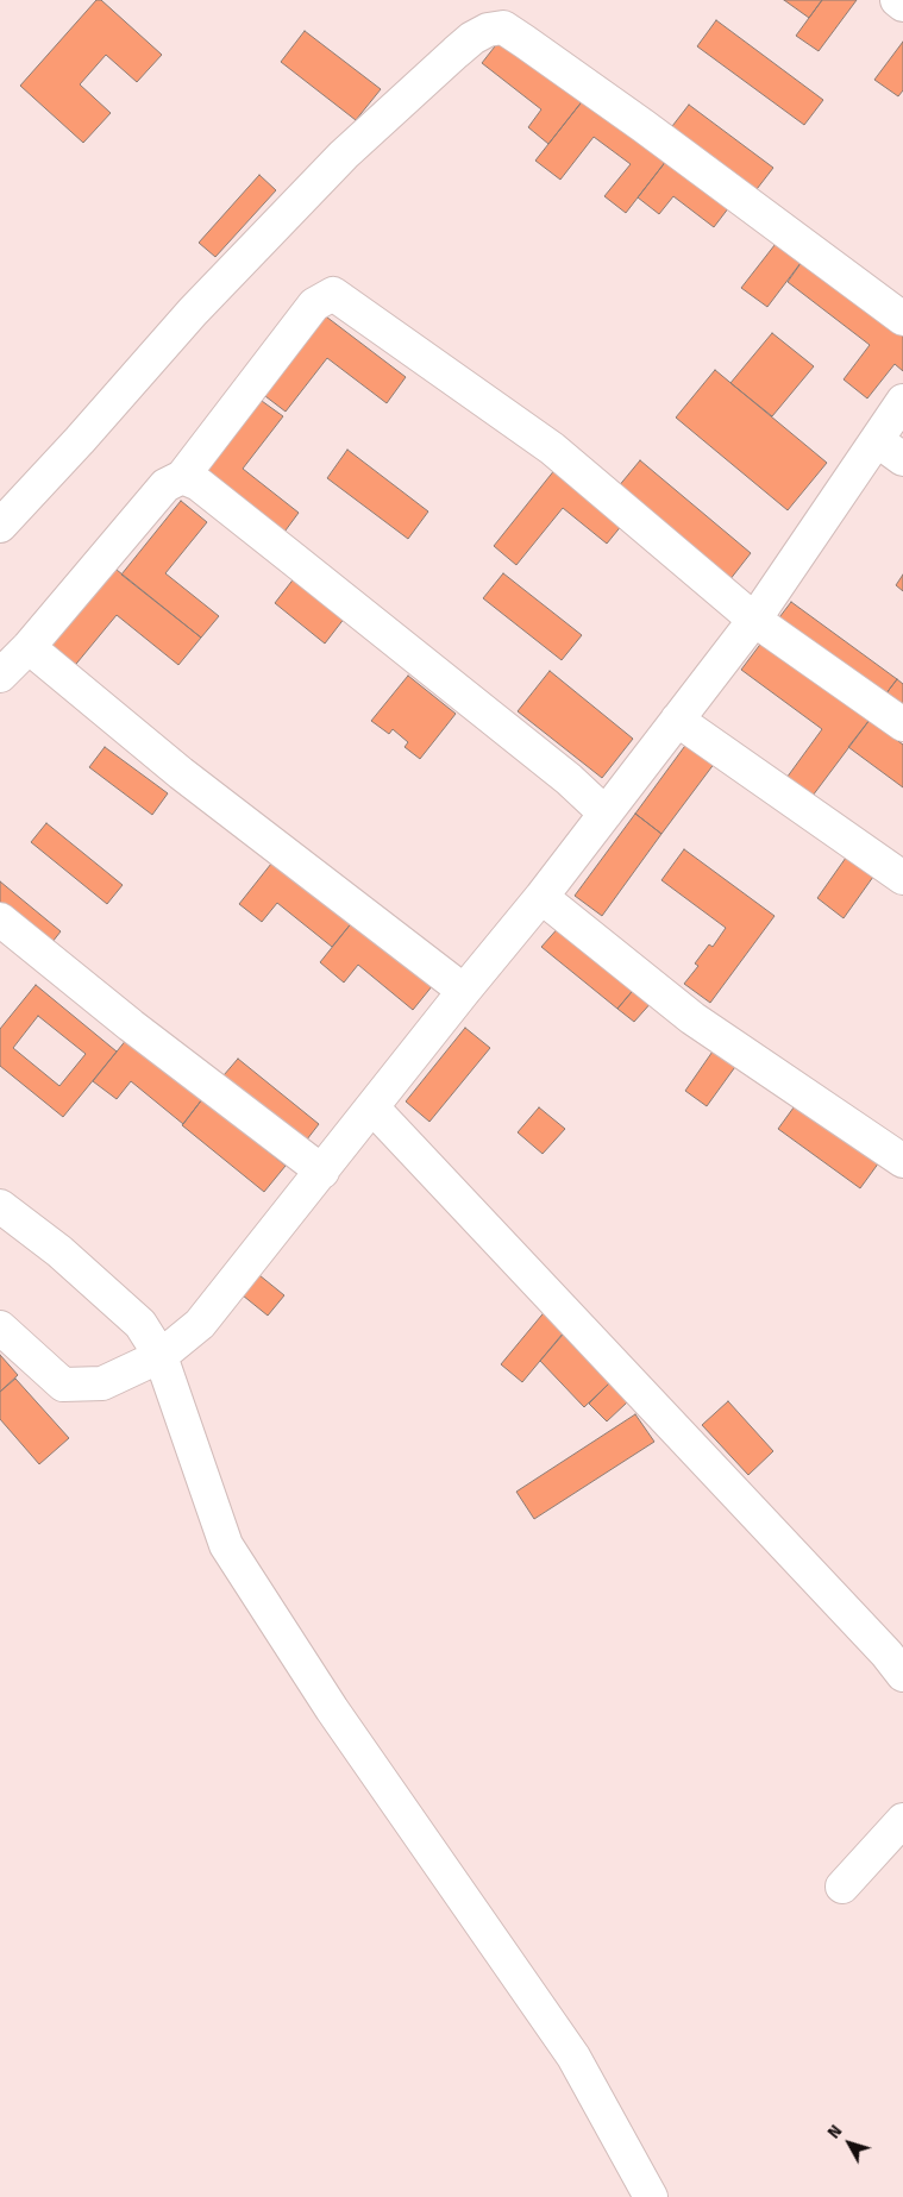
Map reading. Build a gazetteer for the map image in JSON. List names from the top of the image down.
{
  "north": "top left"
}
